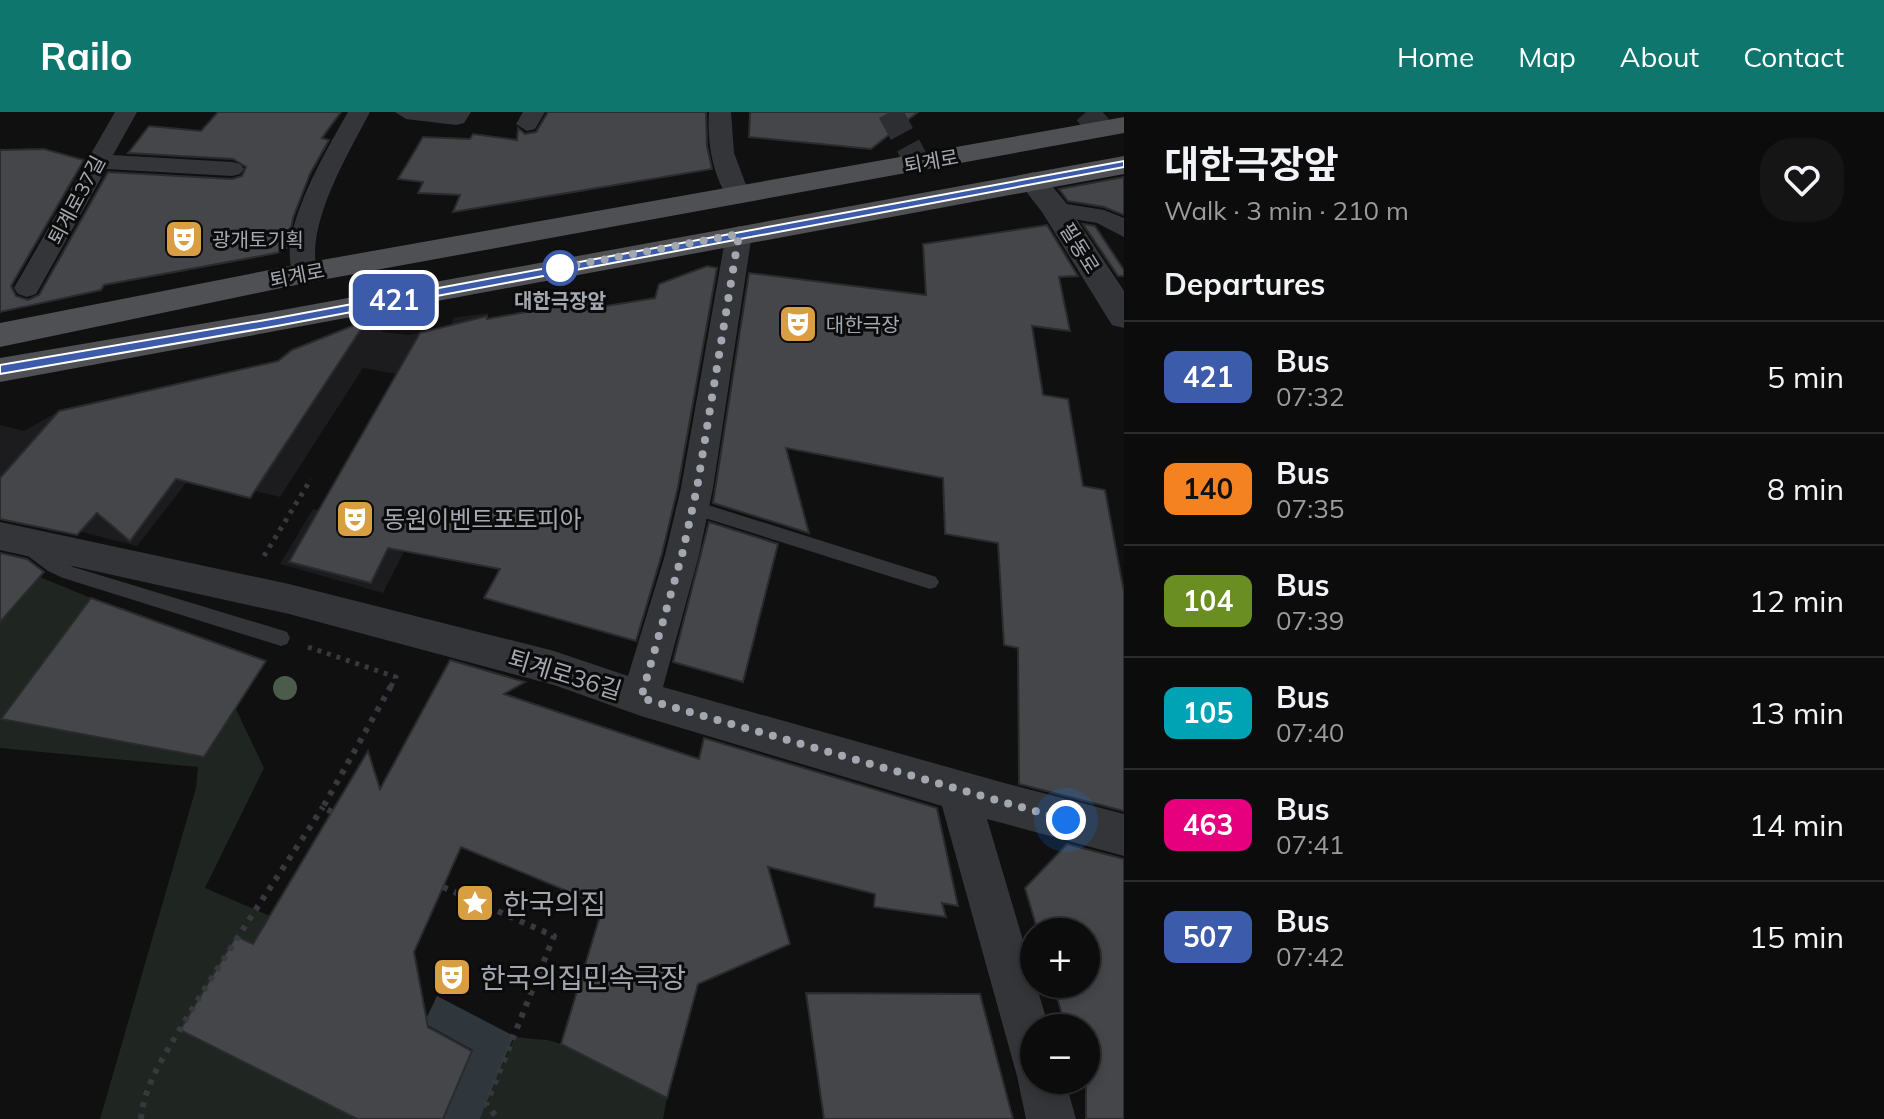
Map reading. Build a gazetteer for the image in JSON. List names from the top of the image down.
{
  "streets": {
    "main road": ["퇴계로"],
    "street": ["퇴계로37길", "필동로", "퇴계로36길"]
  },
  "crossings": [
    ["퇴계로", "필동로"]
  ],
  "places": {
    "theatre": [
      "광개토기획",
      "대한극장",
      "동원이벤트포토피아",
      "한국의집민속극장"
    ],
    "other": ["대한극장앞"],
    "place": ["한국의집"]
  },
  "lines": ["bus line 421"],
  "page": {
    "header": "Railo",
    "nav": [
      "Home",
      "Map",
      "About",
      "Contact"
    ],
    "on_map": "421",
    "heading": [
      ["대한극장앞", "Walk · 3 min · 210 m"],
      "Departures"
    ],
    "list": [
      {
        "mark": "421",
        "name": "Bus",
        "note": "07:32",
        "value": "5 min"
      },
      {
        "mark": "140",
        "name": "Bus",
        "note": "07:35",
        "value": "8 min"
      },
      {
        "mark": "104",
        "name": "Bus",
        "note": "07:39",
        "value": "12 min"
      },
      {
        "mark": "105",
        "name": "Bus",
        "note": "07:40",
        "value": "13 min"
      },
      {
        "mark": "463",
        "name": "Bus",
        "note": "07:41",
        "value": "14 min"
      },
      {
        "mark": "507",
        "name": "Bus",
        "note": "07:42",
        "value": "15 min"
      }
    ],
    "map_buttons": ["+", "−"]
  }
}
